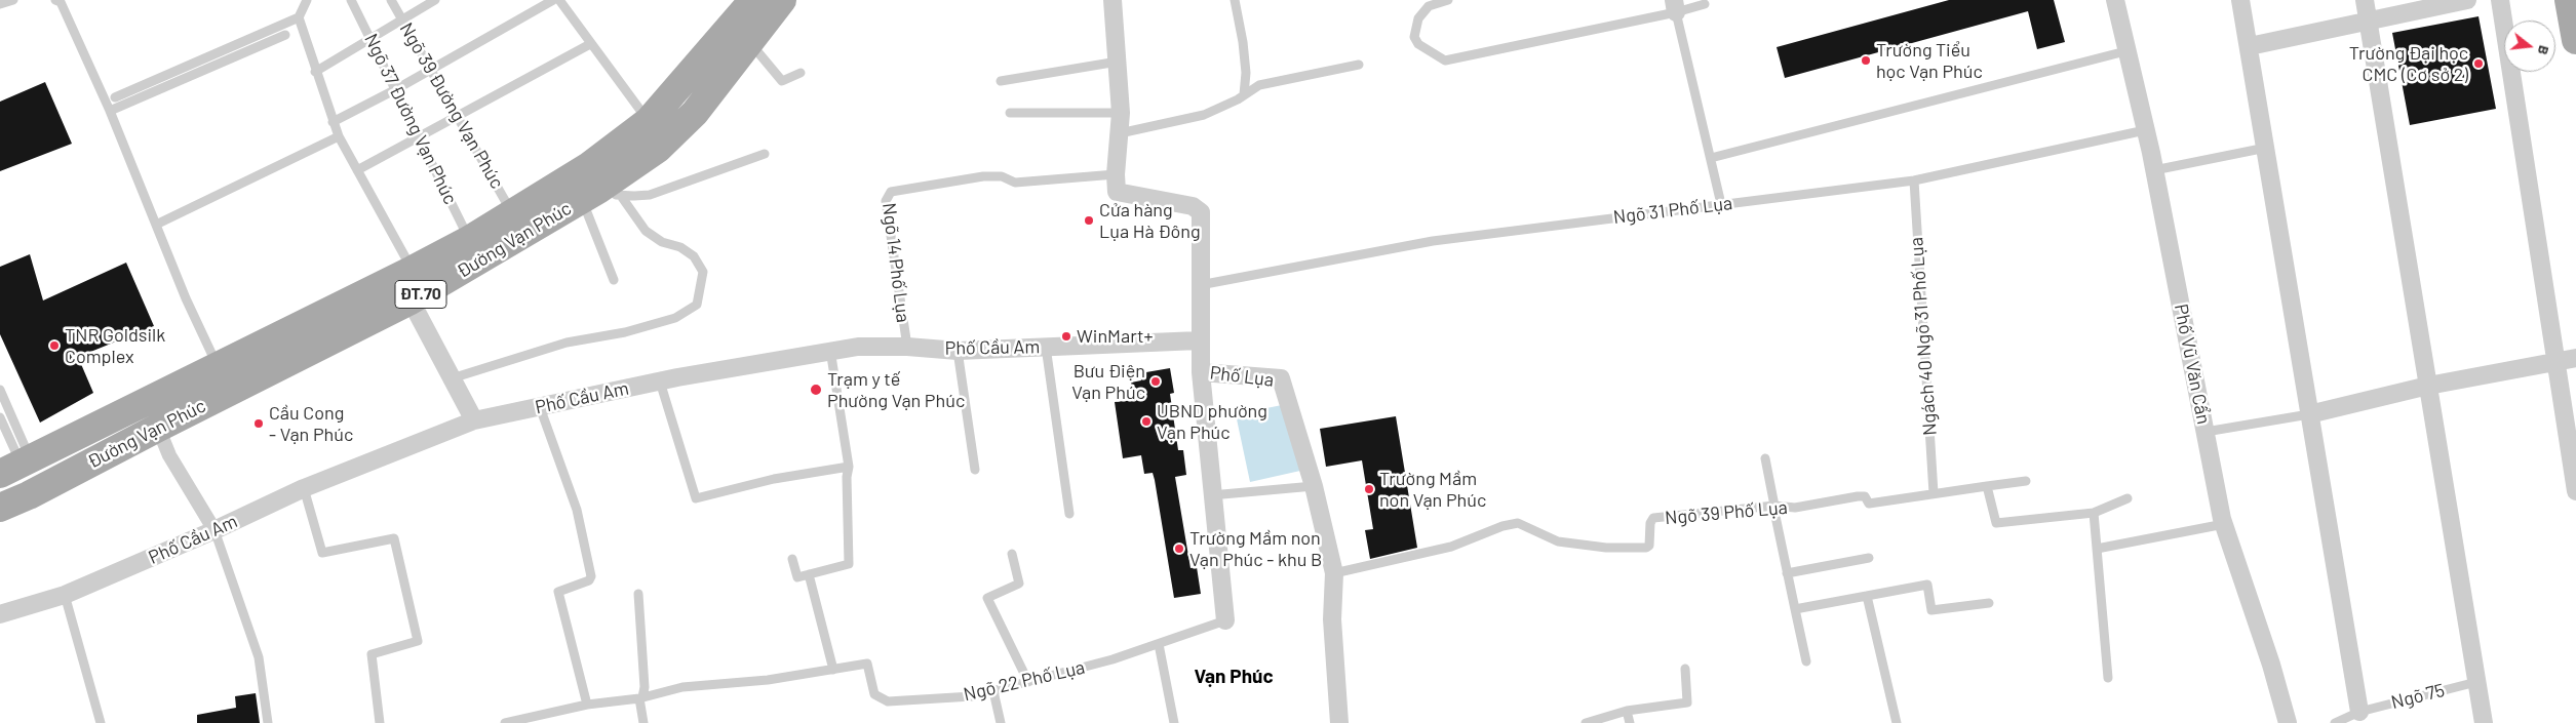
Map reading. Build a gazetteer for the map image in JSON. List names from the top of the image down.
{
  "streets": {
    "main road": ["Đường Vạn Phúc", "ĐT.70"],
    "street": [
      "Phố Cầu Am",
      "Phố Vũ Văn Cẩn",
      "Phố Lụa",
      "Ngõ 22 Phố Lụa"
    ],
    "lane": [
      "Ngõ 39 Đường Vạn Phúc",
      "Ngõ 37 Đường Vạn Phúc",
      "Ngõ 31 Phố Lụa",
      "Ngõ 14 Phố Lụa",
      "Ngách 40 Ngõ 31 Phố Lụa",
      "Ngõ 39 Phố Lụa",
      "Ngõ 75"
    ]
  },
  "crossings": [
    ["Ngõ 39 Đường Vạn Phúc", "Đường Vạn Phúc"],
    ["Ngõ 37 Đường Vạn Phúc", "Đường Vạn Phúc"],
    ["Ngõ 31 Phố Lụa", "Ngách 40 Ngõ 31 Phố Lụa"],
    ["Ngõ 31 Phố Lụa", "Phố Vũ Văn Cẩn"],
    ["Ngõ 31 Phố Lụa", "Phố Lụa"],
    ["Ngõ 14 Phố Lụa", "Phố Cầu Am"],
    ["Ngõ 14 Phố Lụa", "Phố Lụa"],
    ["Ngách 40 Ngõ 31 Phố Lụa", "Ngõ 39 Phố Lụa"],
    ["Phố Cầu Am", "Phố Lụa"],
    ["Phố Lụa", "Ngõ 39 Phố Lụa"],
    ["Phố Lụa", "Ngõ 22 Phố Lụa"]
  ],
  "districts": ["Vạn Phúc"],
  "places": [
    "Trường Tiểu học Vạn Phúc",
    "Trường Đại học CMC (Cơ sở 2)",
    "Cửa hàng Lụa Hà Đông",
    "WinMart+",
    "TNR Goldsilk Complex",
    "Bưu Điện Vạn Phúc",
    "Trạm y tế Phường Vạn Phúc",
    "UBND phường Vạn Phúc",
    "Cầu Cong - Vạn Phúc",
    "Trường Mầm non Vạn Phúc",
    "Trường Mầm non Vạn Phúc - khu B"
  ],
  "north": "right"
}
